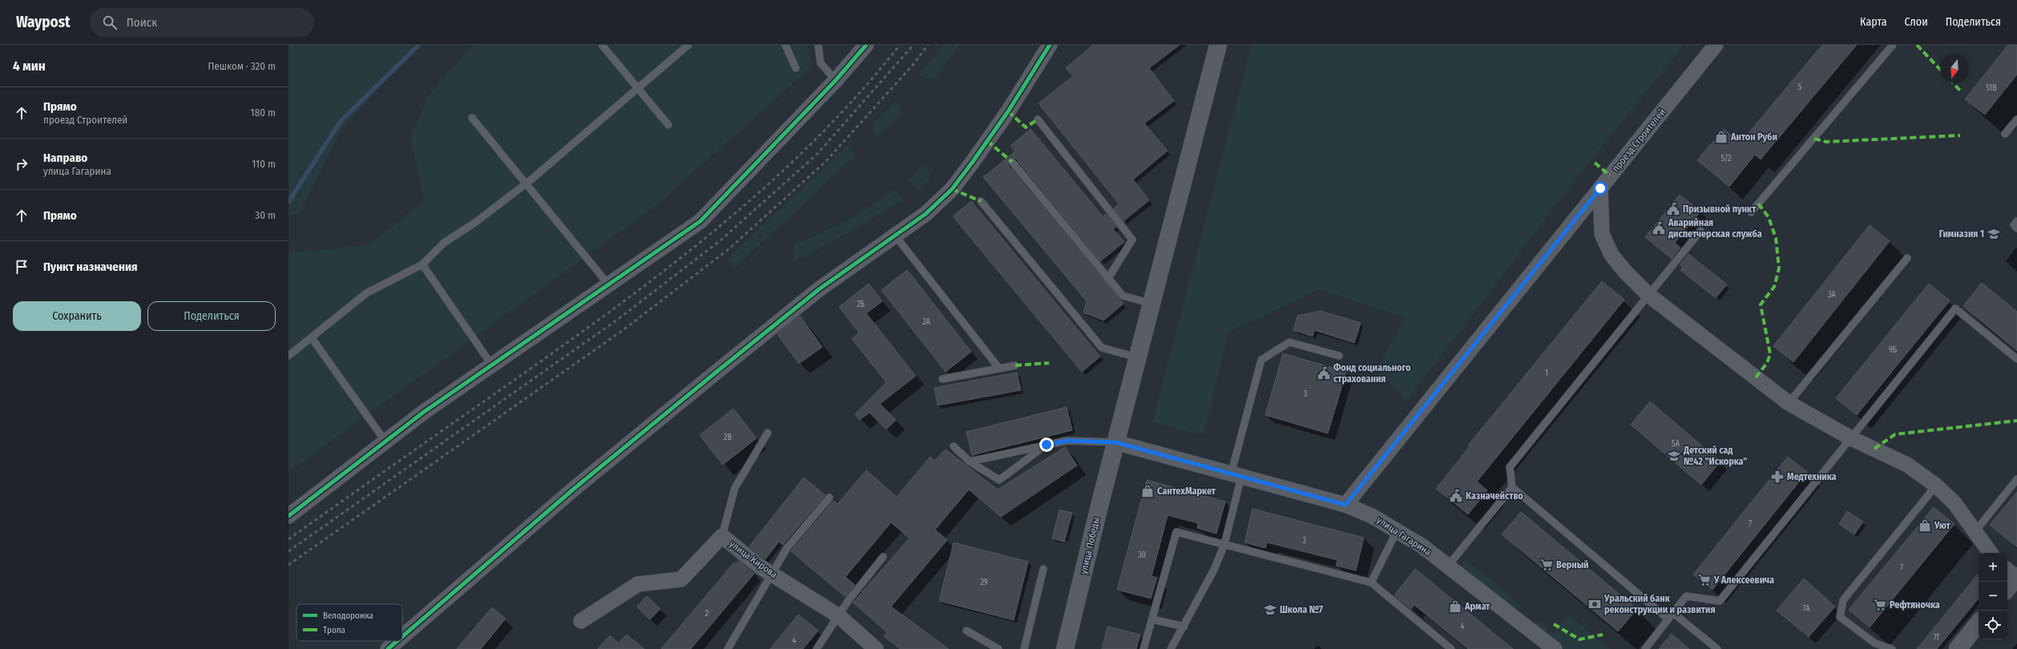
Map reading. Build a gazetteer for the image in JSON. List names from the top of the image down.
{
  "streets": {
    "street": [
      "проезд Строителей",
      "улица Гагарина",
      "улица Победы",
      "улица Кирова"
    ]
  },
  "crossings": [
    ["проезд Строителей", "улица Гагарина"],
    ["улица Гагарина", "улица Победы"]
  ],
  "places": {
    "shop": [
      "Антон Руби",
      "СантехМаркет",
      "Уют",
      "Армат"
    ],
    "public building": [
      "Призывной пункт",
      "Аварийная диспетчерская служба",
      "Фонд социального страхования",
      "Казначейство"
    ],
    "school or university": ["Гимназия 1", "Детский сад №42 \"Искорка\"", "Школа №7"],
    "pharmacy": ["Медтехника"],
    "supermarket": ["Верный", "У Алексеевича", "Рефтяночка"],
    "bank": ["Уральский банк реконструкции и развития"]
  },
  "house_numbers": [
    "5",
    "51В",
    "5/2",
    "3А",
    "2Б",
    "2А",
    "9Б",
    "1",
    "3",
    "2В",
    "5А",
    "7",
    "2",
    "30",
    "7",
    "29",
    "7А",
    "2",
    "4",
    "7Г",
    "4"
  ],
  "legend": ["Велодорожка", "Тропа"],
  "north": "bottom",
  "page": {
    "header": "Waypost",
    "search": "Поиск",
    "nav": ["Карта", "Слои", "Поделиться"],
    "heading": ["4 мин", "Пешком · 320 m"],
    "list": [
      ["Прямо", "проезд Строителей", "180 m"],
      ["Направо", "улица Гагарина", "110 m"],
      ["Прямо", "30 m"],
      "Пункт назначения"
    ],
    "buttons": ["Сохранить", "Поделиться"],
    "map_buttons": ["+", "−"]
  }
}
